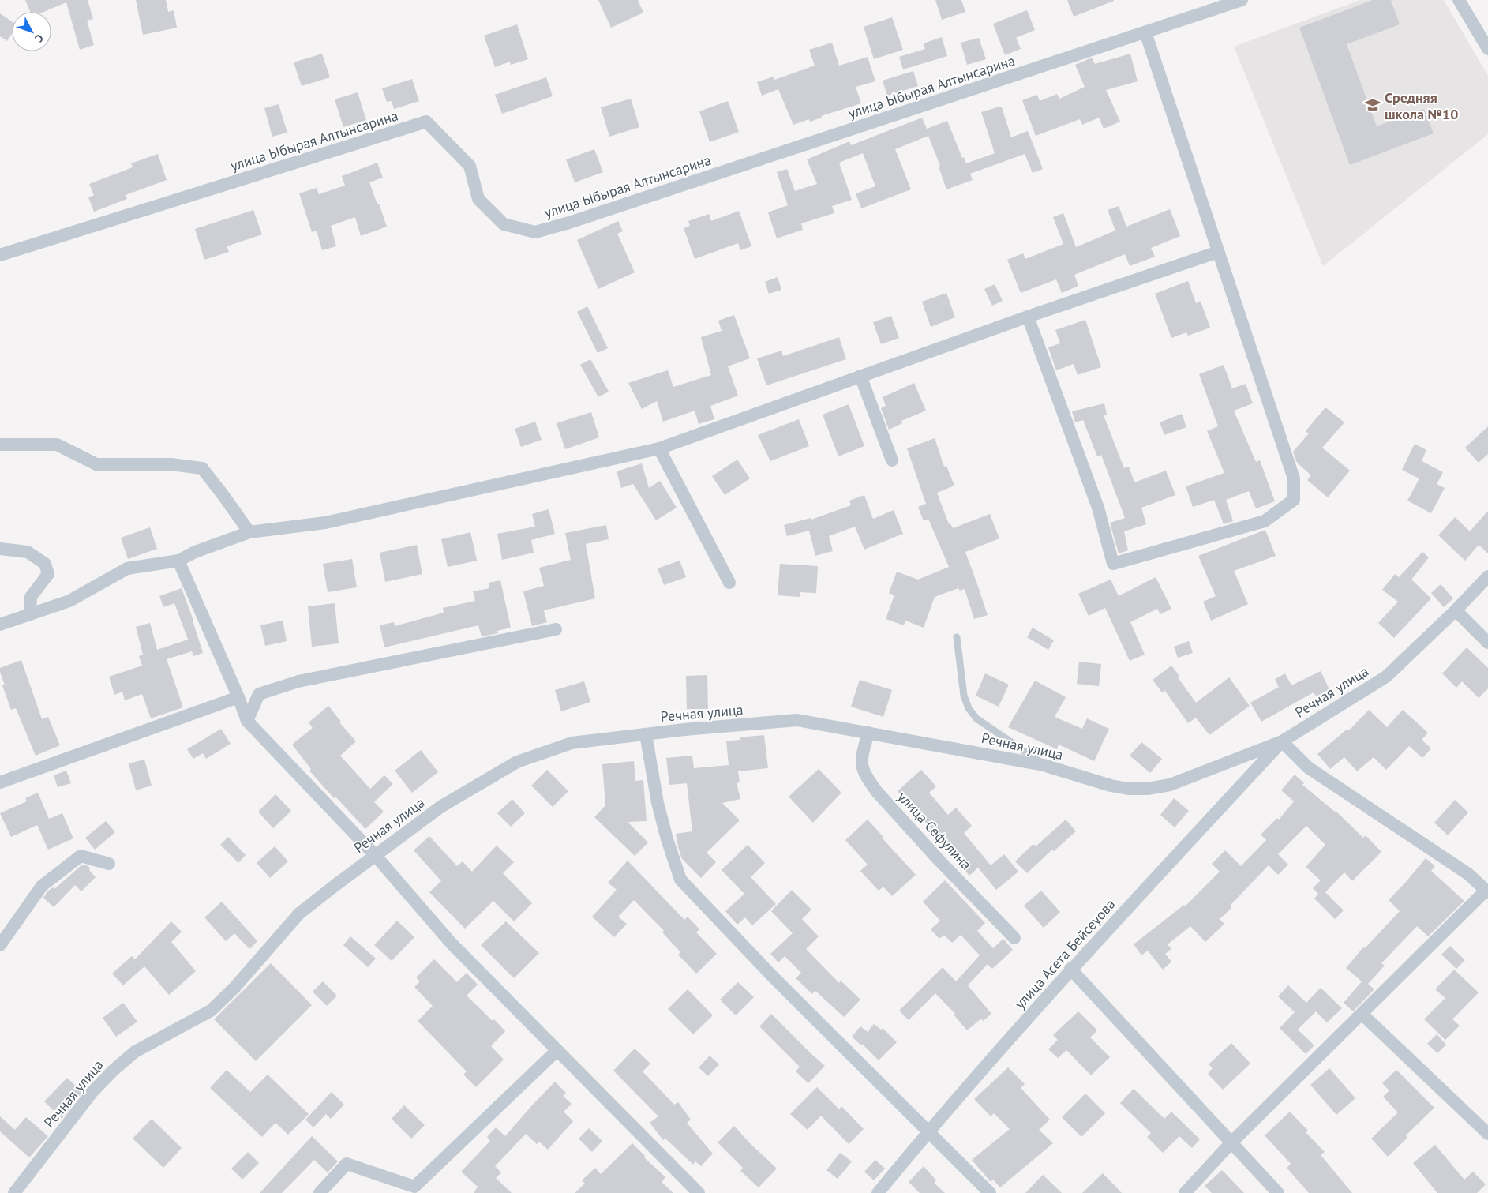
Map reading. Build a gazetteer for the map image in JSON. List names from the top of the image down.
{
  "streets": {
    "street": [
      "улица Ыбырая Алтынсарина",
      "Речная улица",
      "улица Сефулина",
      "улица Асета Бейсеуова"
    ]
  },
  "crossings": [
    ["Речная улица", "улица Сефулина"],
    ["Речная улица", "улица Асета Бейсеуова"]
  ],
  "places": {
    "school or university": ["Средняя школа №10"]
  },
  "north": "bottom right"
}
